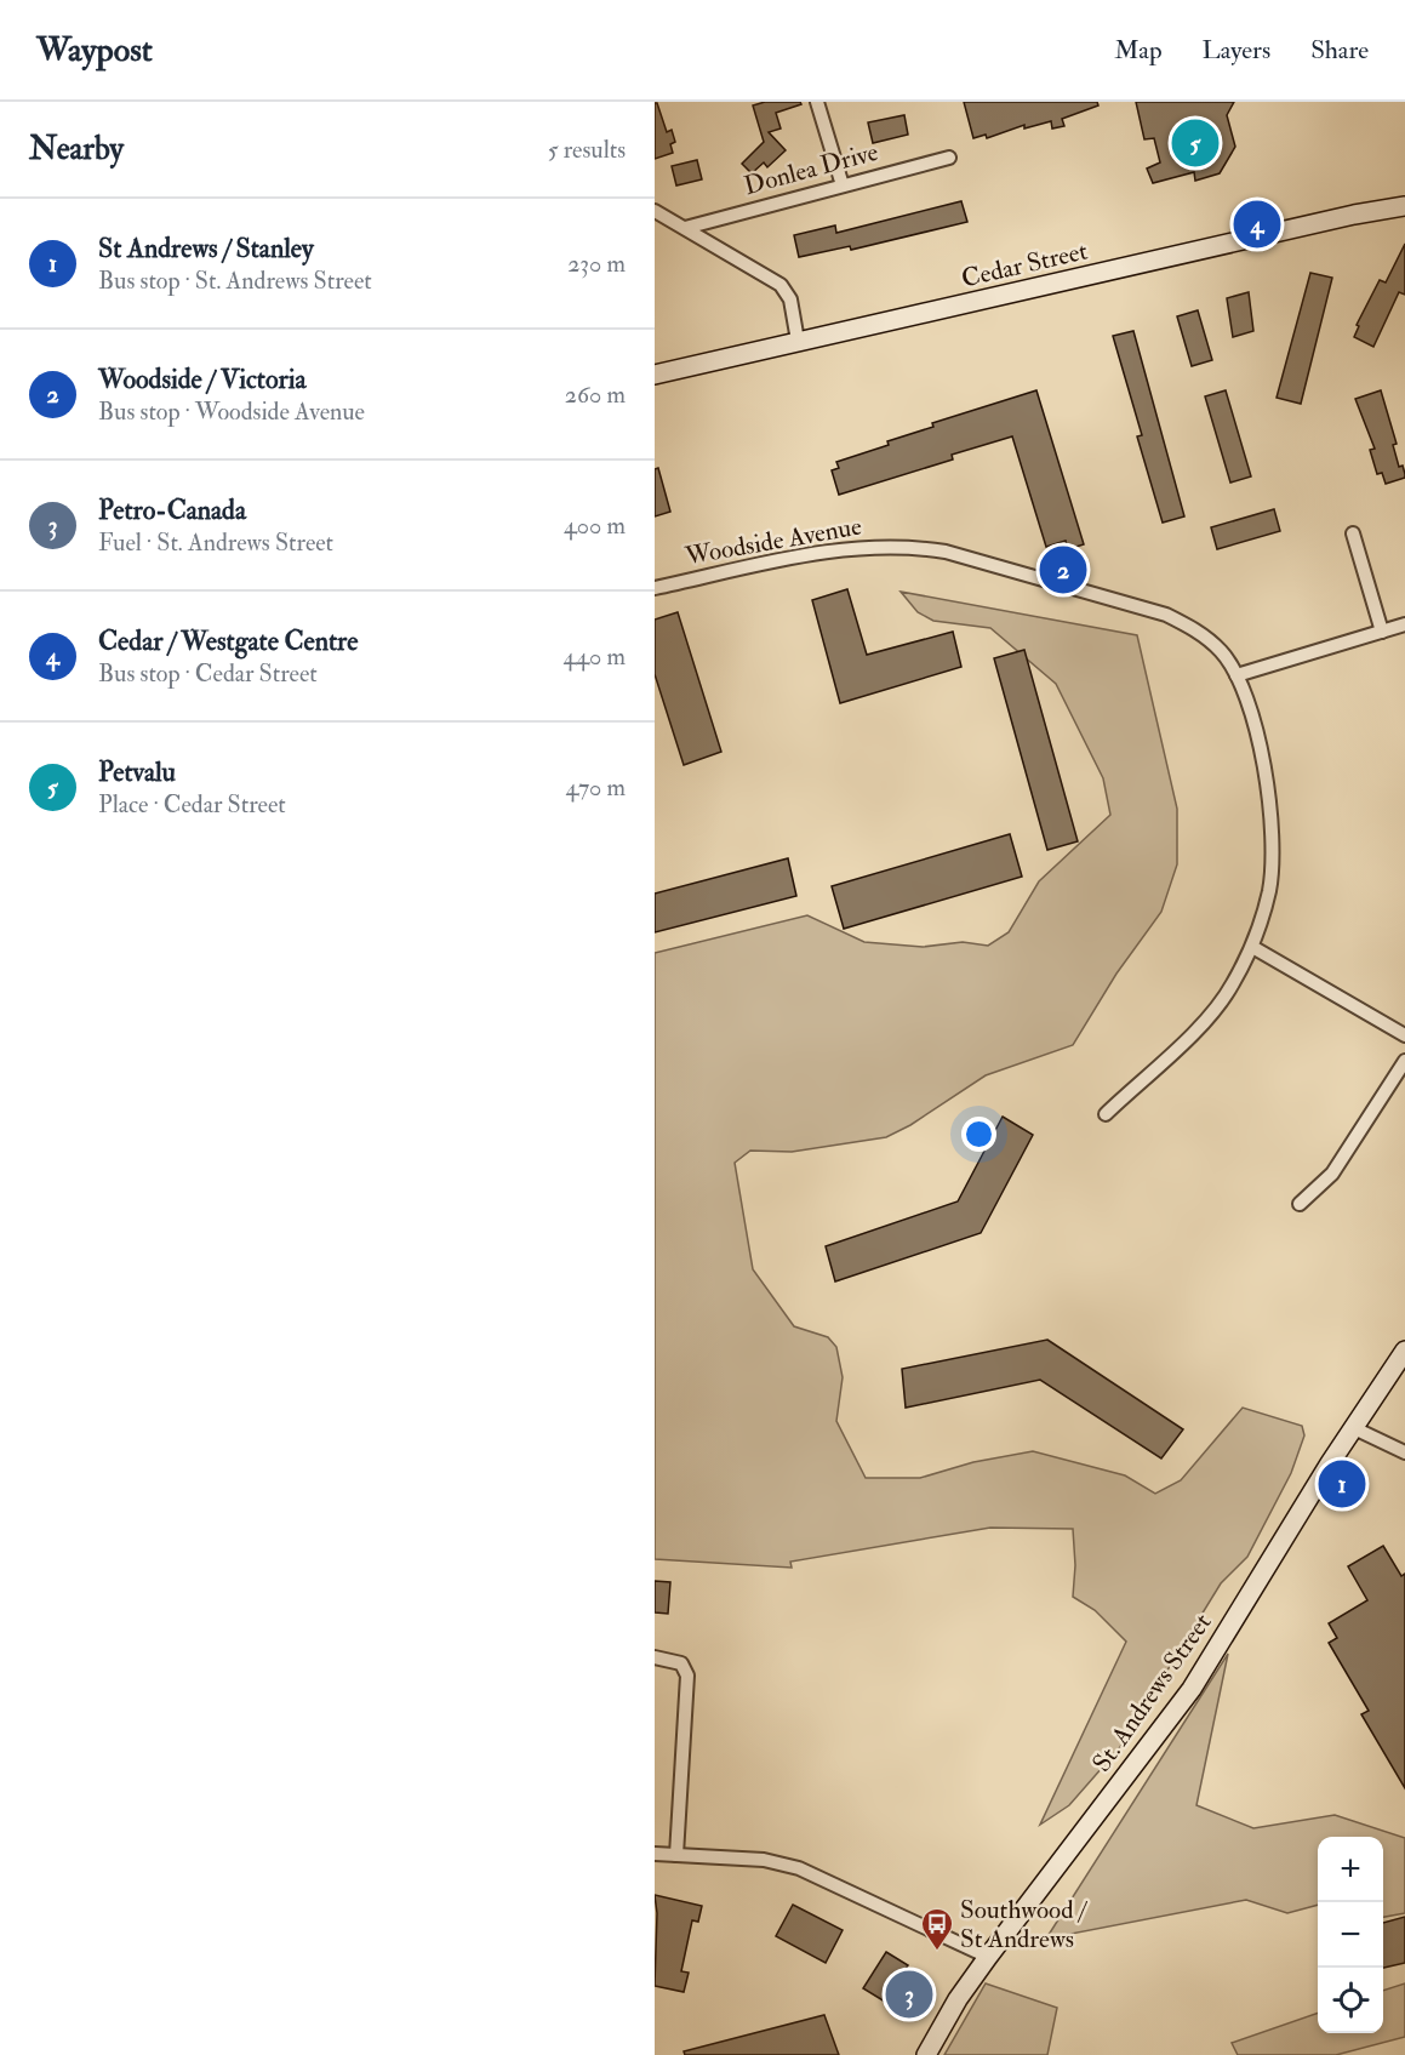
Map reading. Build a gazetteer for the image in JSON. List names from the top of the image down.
{
  "streets": {
    "main road": ["Cedar Street", "St. Andrews Street"],
    "street": ["Donlea Drive", "Woodside Avenue"]
  },
  "places": {
    "bus stop": ["Southwood / St Andrews"]
  },
  "page": {
    "header": "Waypost",
    "nav": ["Map", "Layers", "Share"],
    "heading": ["Nearby", "5 results"],
    "pins": [
      "5",
      "4",
      "2",
      "1",
      "3"
    ],
    "list": [
      {
        "mark": "1",
        "name": "St Andrews / Stanley",
        "note": "Bus stop · St. Andrews Street",
        "value": "230 m"
      },
      {
        "mark": "2",
        "name": "Woodside / Victoria",
        "note": "Bus stop · Woodside Avenue",
        "value": "260 m"
      },
      {
        "mark": "3",
        "name": "Petro-Canada",
        "note": "Fuel · St. Andrews Street",
        "value": "400 m"
      },
      {
        "mark": "4",
        "name": "Cedar / Westgate Centre",
        "note": "Bus stop · Cedar Street",
        "value": "440 m"
      },
      {
        "mark": "5",
        "name": "Petvalu",
        "note": "Place · Cedar Street",
        "value": "470 m"
      }
    ],
    "map_buttons": ["+", "−"]
  }
}
